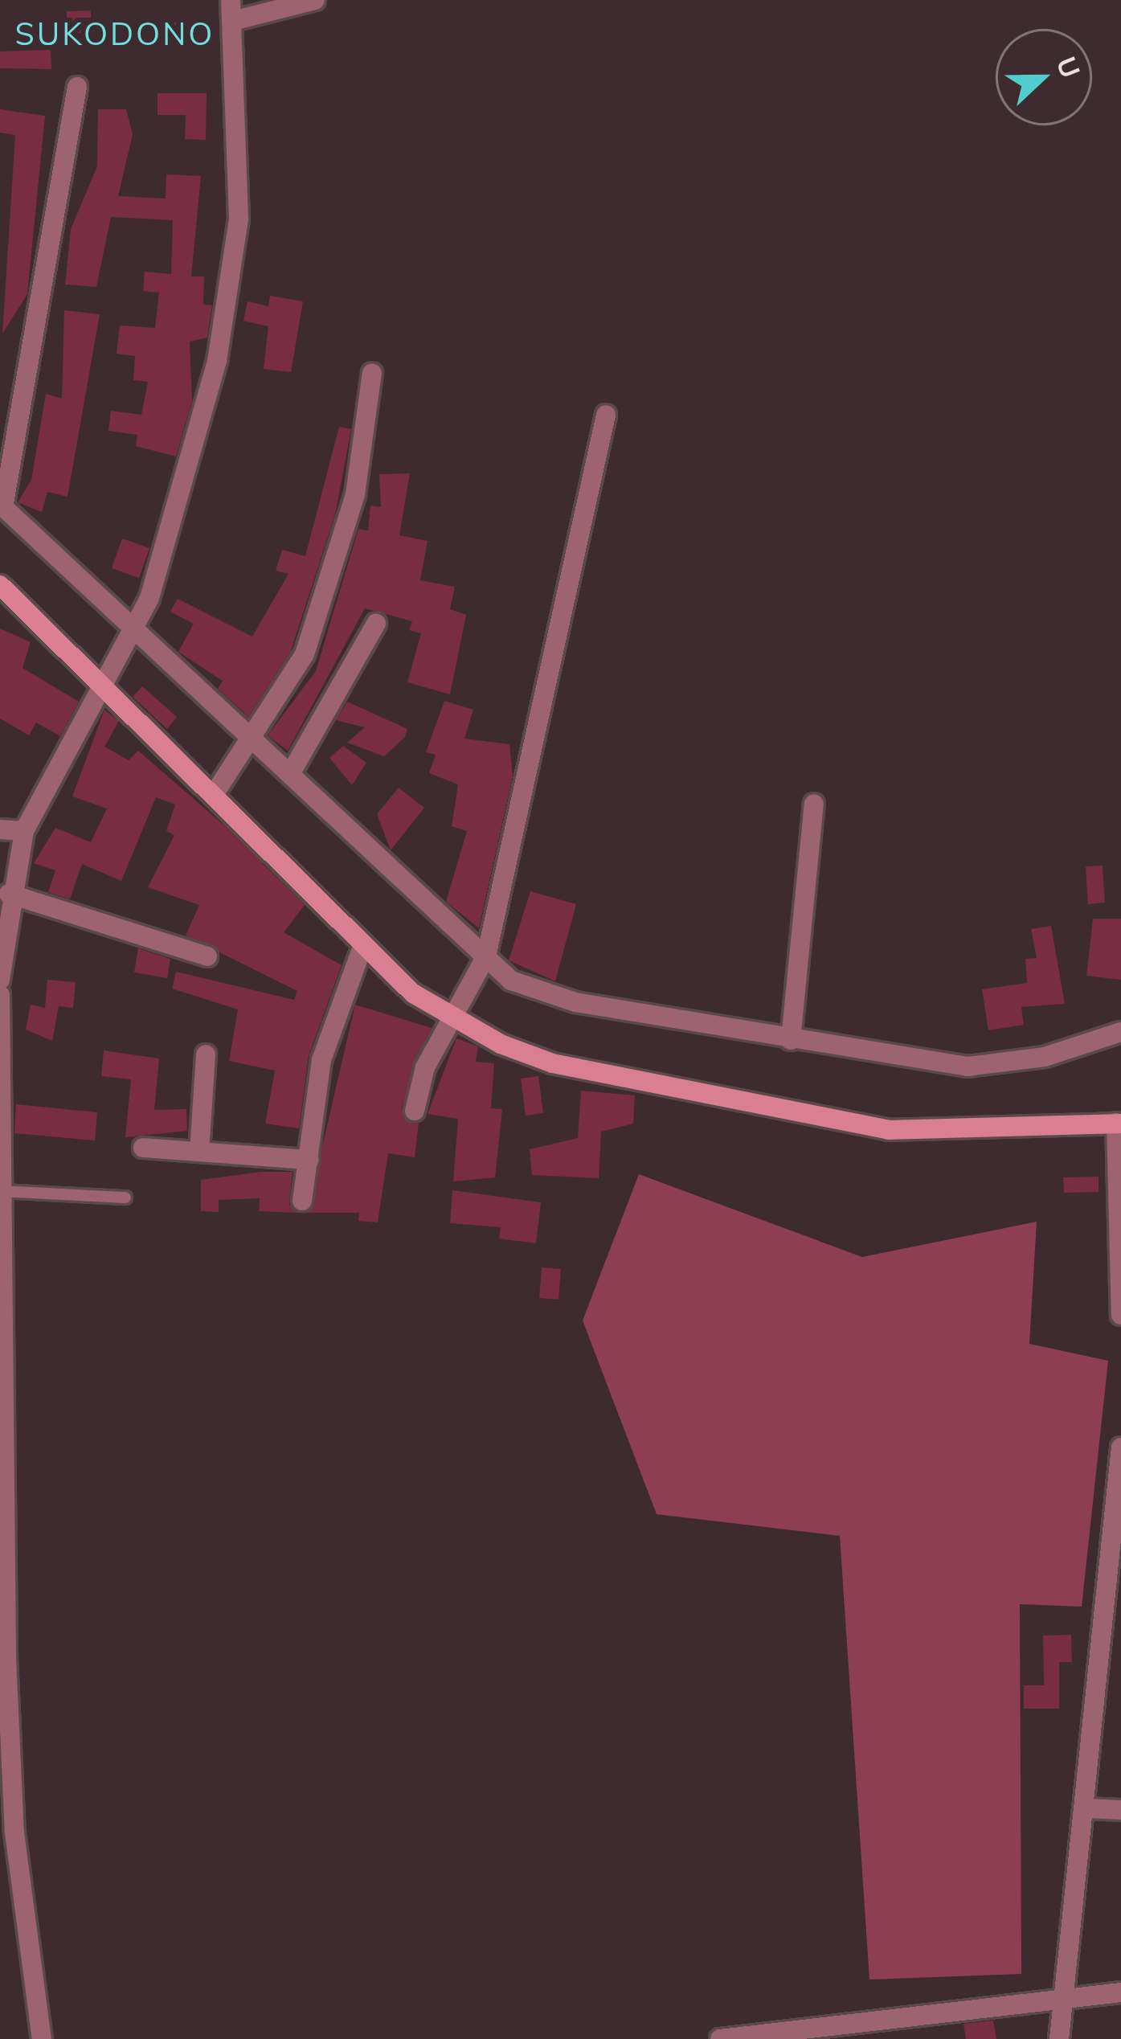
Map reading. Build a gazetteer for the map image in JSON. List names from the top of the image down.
{
  "districts": ["SUKODONO"],
  "north": "right"
}
